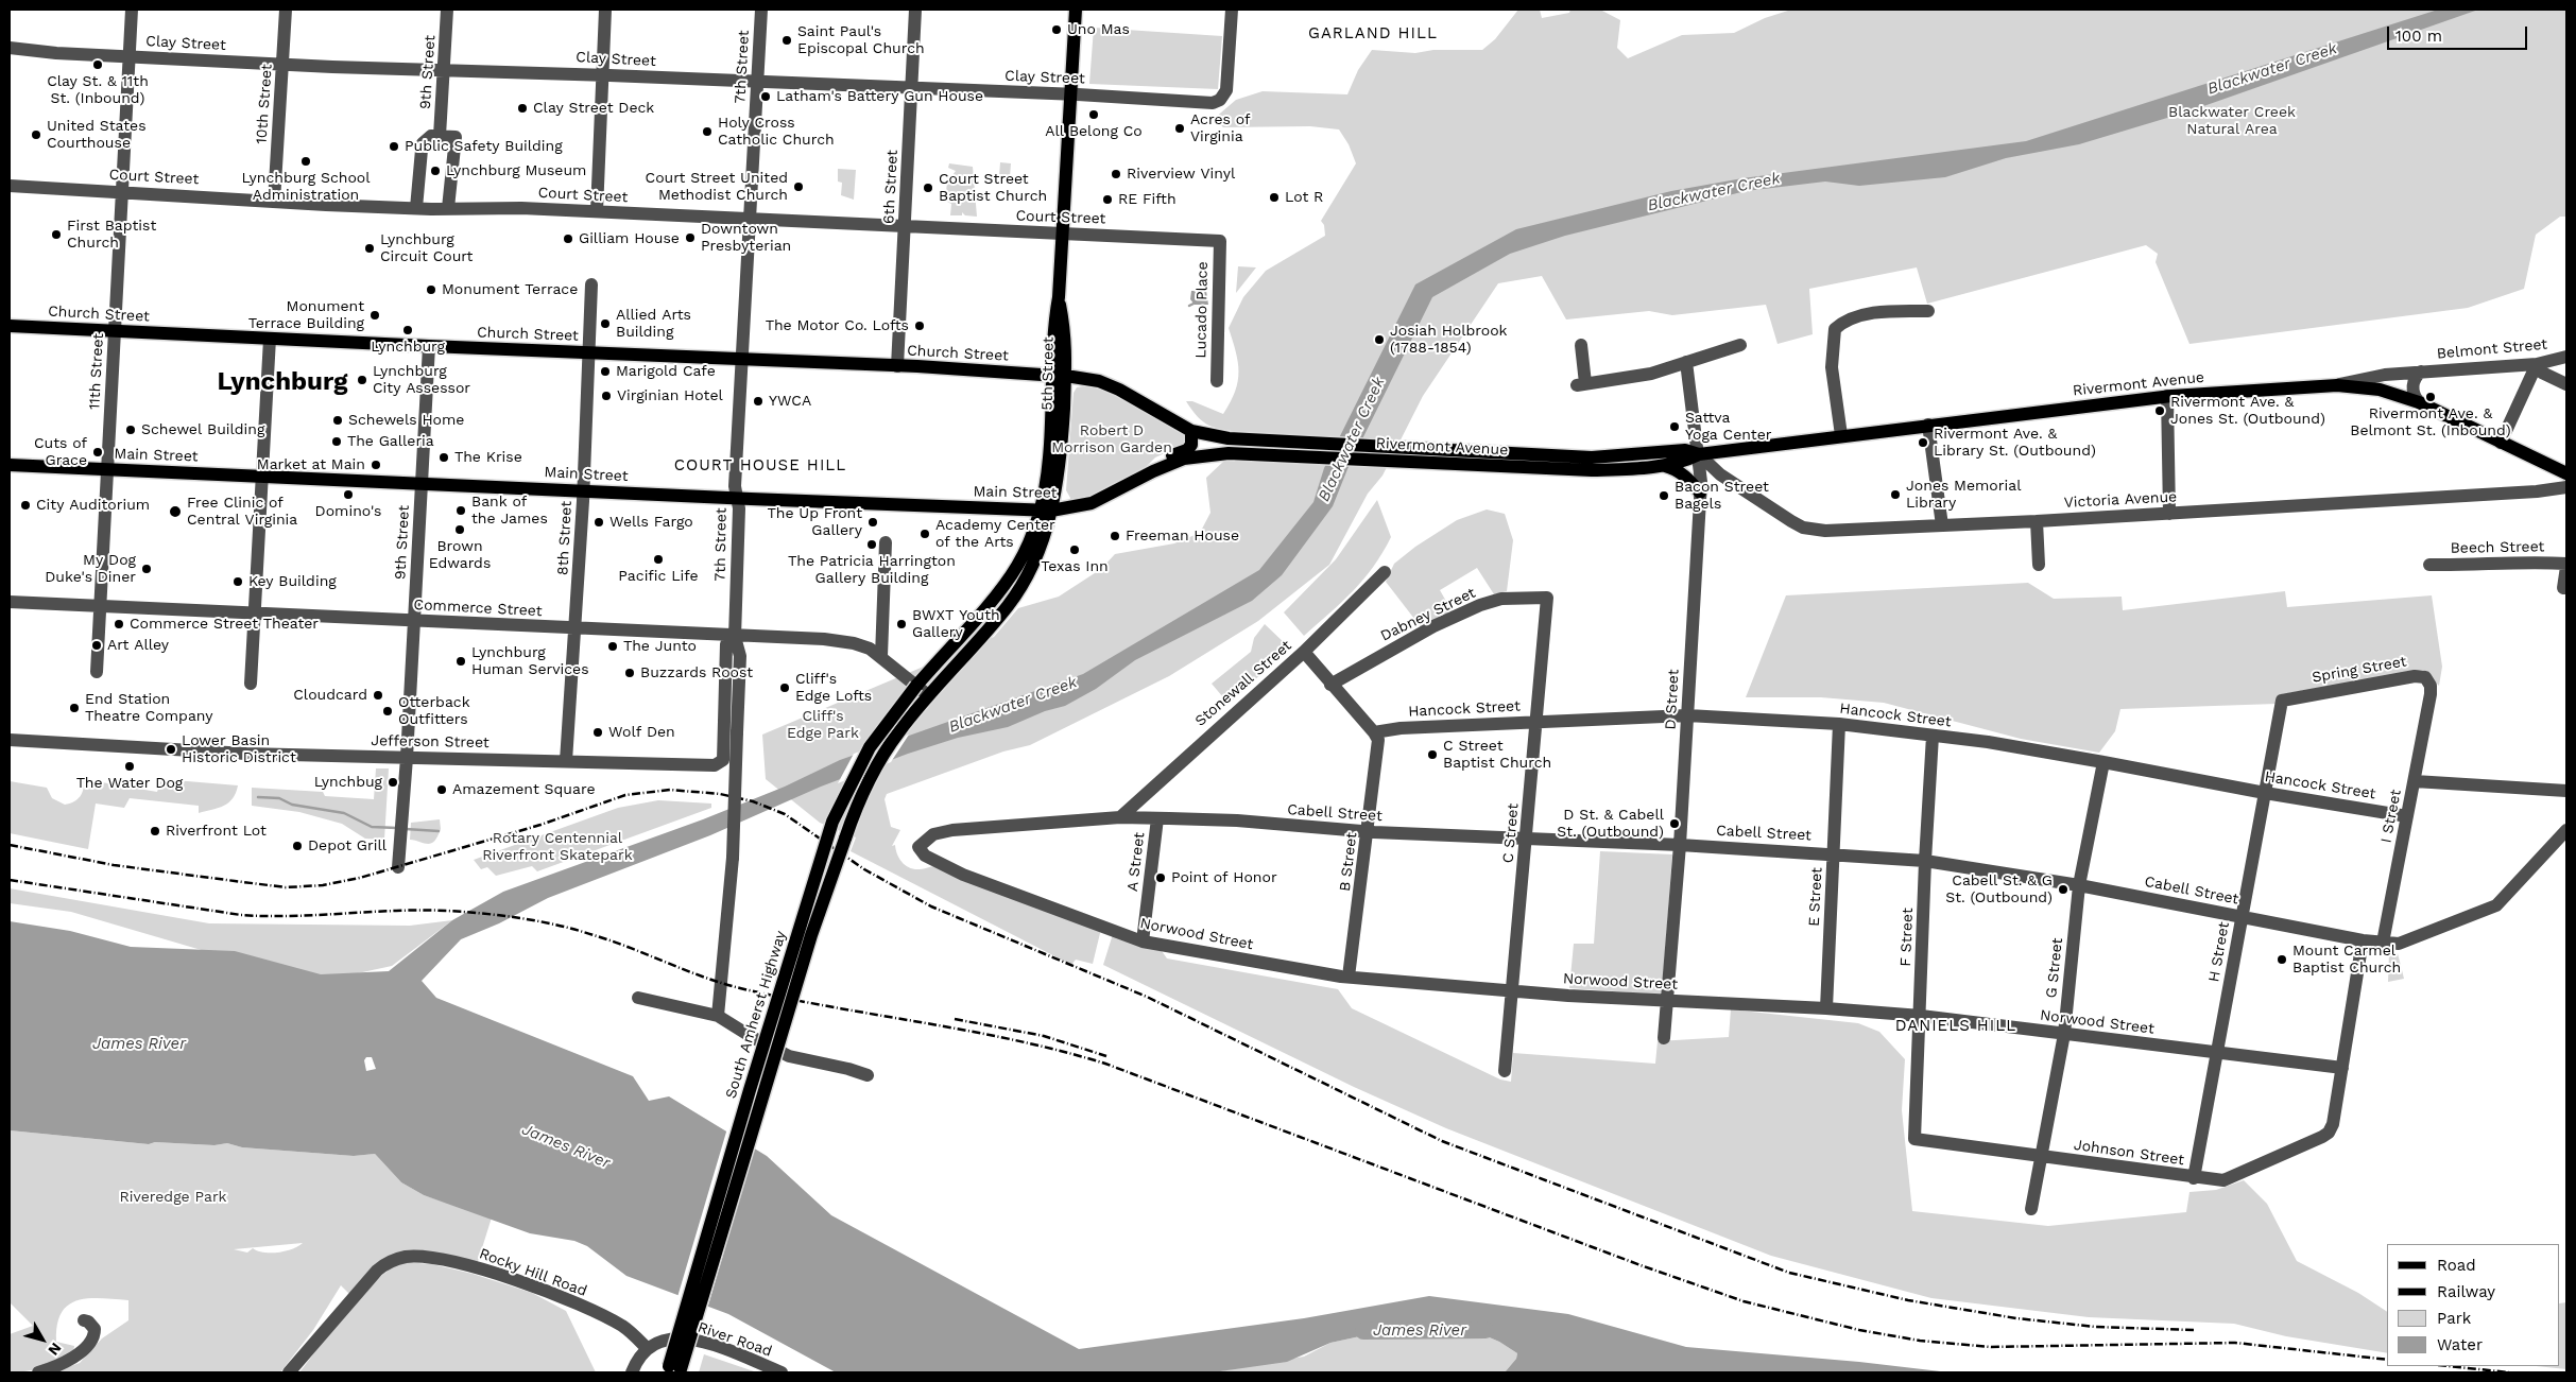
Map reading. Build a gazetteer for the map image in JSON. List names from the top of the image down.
{
  "streets": {
    "main road": [
      "Church Street",
      "5th Street",
      "Rivermont Avenue",
      "Main Street",
      "South Amherst Highway"
    ],
    "street": [
      "Clay Street",
      "7th Street",
      "9th Street",
      "10th Street",
      "Court Street",
      "6th Street",
      "Lucado Place",
      "Belmont Street",
      "11th Street",
      "Victoria Avenue",
      "8th Street",
      "Beech Street",
      "Commerce Street",
      "Dabney Street",
      "Spring Street",
      "Stonewall Street",
      "D Street",
      "Hancock Street",
      "Jefferson Street",
      "Cabell Street",
      "I Street",
      "C Street",
      "A Street",
      "B Street",
      "E Street",
      "Norwood Street",
      "F Street",
      "H Street",
      "G Street",
      "Johnson Street",
      "Rocky Hill Road",
      "River Road"
    ]
  },
  "crossings": [
    ["Clay Street", "7th Street"],
    ["Clay Street", "9th Street"],
    ["Clay Street", "10th Street"],
    ["Clay Street", "6th Street"],
    ["Clay Street", "11th Street"],
    ["Clay Street", "5th Street"],
    ["7th Street", "Court Street"],
    ["7th Street", "Church Street"],
    ["7th Street", "Main Street"],
    ["7th Street", "Commerce Street"],
    ["7th Street", "Jefferson Street"],
    ["9th Street", "Church Street"],
    ["9th Street", "Main Street"],
    ["9th Street", "Commerce Street"],
    ["9th Street", "Jefferson Street"],
    ["10th Street", "Court Street"],
    ["Court Street", "6th Street"],
    ["Court Street", "Lucado Place"],
    ["Court Street", "11th Street"],
    ["Court Street", "5th Street"],
    ["6th Street", "Church Street"],
    ["Church Street", "11th Street"],
    ["Church Street", "5th Street"],
    ["Church Street", "Rivermont Avenue"],
    ["Church Street", "8th Street"],
    ["Belmont Street", "Rivermont Avenue"],
    ["11th Street", "Main Street"],
    ["11th Street", "Commerce Street"],
    ["5th Street", "Main Street"],
    ["5th Street", "Commerce Street"],
    ["5th Street", "South Amherst Highway"],
    ["Rivermont Avenue", "Main Street"],
    ["Rivermont Avenue", "Victoria Avenue"],
    ["Rivermont Avenue", "D Street"],
    ["Main Street", "8th Street"],
    ["Victoria Avenue", "D Street"],
    ["8th Street", "Commerce Street"],
    ["8th Street", "Jefferson Street"],
    ["Commerce Street", "Jefferson Street"],
    ["Commerce Street", "South Amherst Highway"],
    ["Dabney Street", "C Street"],
    ["Spring Street", "I Street"],
    ["Spring Street", "H Street"],
    ["Stonewall Street", "Cabell Street"],
    ["D Street", "Hancock Street"],
    ["D Street", "Cabell Street"],
    ["D Street", "Norwood Street"],
    ["Hancock Street", "I Street"],
    ["Hancock Street", "C Street"],
    ["Hancock Street", "B Street"],
    ["Hancock Street", "E Street"],
    ["Hancock Street", "F Street"],
    ["Hancock Street", "H Street"],
    ["Hancock Street", "G Street"],
    ["Cabell Street", "I Street"],
    ["Cabell Street", "C Street"],
    ["Cabell Street", "A Street"],
    ["Cabell Street", "B Street"],
    ["Cabell Street", "E Street"],
    ["Cabell Street", "Norwood Street"],
    ["Cabell Street", "F Street"],
    ["Cabell Street", "H Street"],
    ["Cabell Street", "G Street"],
    ["C Street", "Norwood Street"],
    ["A Street", "Norwood Street"],
    ["B Street", "Norwood Street"],
    ["E Street", "Norwood Street"],
    ["Norwood Street", "F Street"],
    ["Norwood Street", "H Street"],
    ["Norwood Street", "G Street"],
    ["Norwood Street", "Johnson Street"],
    ["F Street", "Johnson Street"],
    ["H Street", "Johnson Street"],
    ["G Street", "Johnson Street"],
    ["Rocky Hill Road", "River Road"]
  ],
  "districts": [
    "GARLAND HILL",
    "Lynchburg",
    "COURT HOUSE HILL",
    "DANIELS HILL"
  ],
  "water": ["Blackwater Creek", "James River"],
  "parks": [
    "Blackwater Creek Natural Area",
    "Robert D Morrison Garden",
    "Cliff's Edge Park",
    "Rotary Centennial Riverfront Skatepark",
    "Riveredge Park"
  ],
  "places": [
    "Uno Mas",
    "Saint Paul's Episcopal Church",
    "Clay St. & 11th St. (Inbound)",
    "Latham's Battery Gun House",
    "Clay Street Deck",
    "All Belong Co",
    "Acres of Virginia",
    "Holy Cross Catholic Church",
    "United States Courthouse",
    "Public Safety Building",
    "Lynchburg School Administration",
    "Lynchburg Museum",
    "Riverview Vinyl",
    "Court Street United Methodist Church",
    "Court Street Baptist Church",
    "Lot R",
    "RE Fifth",
    "First Baptist Church",
    "Downtown Presbyterian",
    "Gilliam House",
    "Lynchburg Circuit Court",
    "Monument Terrace",
    "Monument Terrace Building",
    "Allied Arts Building",
    "The Motor Co. Lofts",
    "Lynchburg",
    "Josiah Holbrook (1788-1854)",
    "Marigold Cafe",
    "Lynchburg City Assessor",
    "Virginian Hotel",
    "Rivermont Ave. & Belmont St. (Inbound)",
    "YWCA",
    "Rivermont Ave. & Jones St. (Outbound)",
    "Schewels Home",
    "Sattva Yoga Center",
    "Schewel Building",
    "The Galleria",
    "Rivermont Ave. & Library St. (Outbound)",
    "Cuts of Grace",
    "The Krise",
    "Market at Main",
    "Domino's",
    "Jones Memorial Library",
    "Bacon Street Bagels",
    "City Auditorium",
    "Bank of the James",
    "Free Clinic of Central Virginia",
    "Wells Fargo",
    "The Up Front Gallery",
    "Brown Edwards",
    "Academy Center of the Arts",
    "Freeman House",
    "The Patricia Harrington Gallery Building",
    "Texas Inn",
    "Pacific Life",
    "My Dog Duke's Diner",
    "Key Building",
    "Commerce Street Theater",
    "BWXT Youth Gallery",
    "Art Alley",
    "The Junto",
    "Lynchburg Human Services",
    "Buzzards Roost",
    "Cliff's Edge Lofts",
    "Cloudcard",
    "End Station Theatre Company",
    "Otterback Outfitters",
    "Wolf Den",
    "Lower Basin Historic District",
    "C Street Baptist Church",
    "The Water Dog",
    "Lynchbug",
    "Amazement Square",
    "D St. & Cabell St. (Outbound)",
    "Riverfront Lot",
    "Depot Grill",
    "Point of Honor",
    "Cabell St. & G St. (Outbound)",
    "Mount Carmel Baptist Church"
  ],
  "legend": [
    "Road",
    "Railway",
    "Park",
    "Water"
  ],
  "scale_bar": "100 m",
  "north": "bottom right"
}
